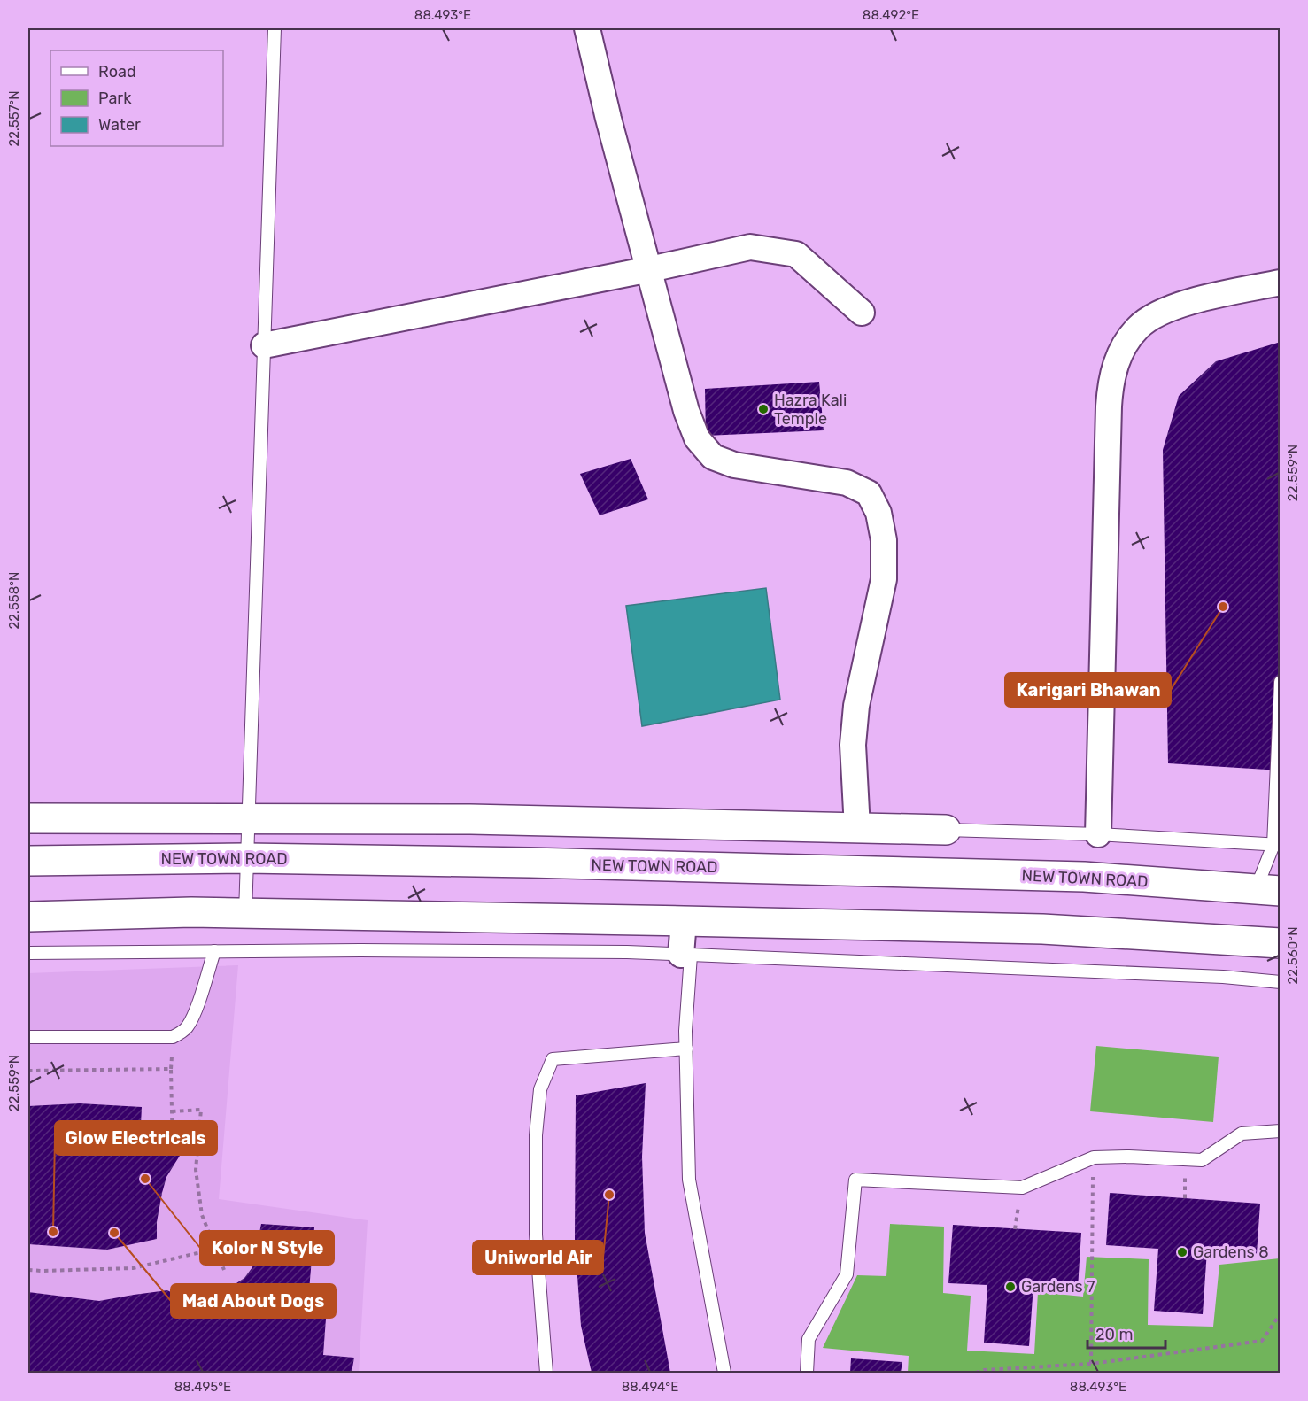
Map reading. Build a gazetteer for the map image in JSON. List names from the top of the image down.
{
  "streets": {
    "main road": ["NEW TOWN ROAD"]
  },
  "places": [
    "Hazra Kali Temple",
    "Karigari Bhawan",
    "Kolor N Style",
    "Uniworld Air",
    "Glow Electricals",
    "Mad About Dogs",
    "Gardens 8",
    "Gardens 7"
  ],
  "legend": ["Road", "Park", "Water"],
  "scale_bar": "20 m",
  "coordinates": [
    "88.493°E",
    "88.492°E",
    "22.557°N",
    "22.559°N",
    "22.558°N",
    "22.560°N",
    "88.495°E",
    "88.494°E"
  ]
}
